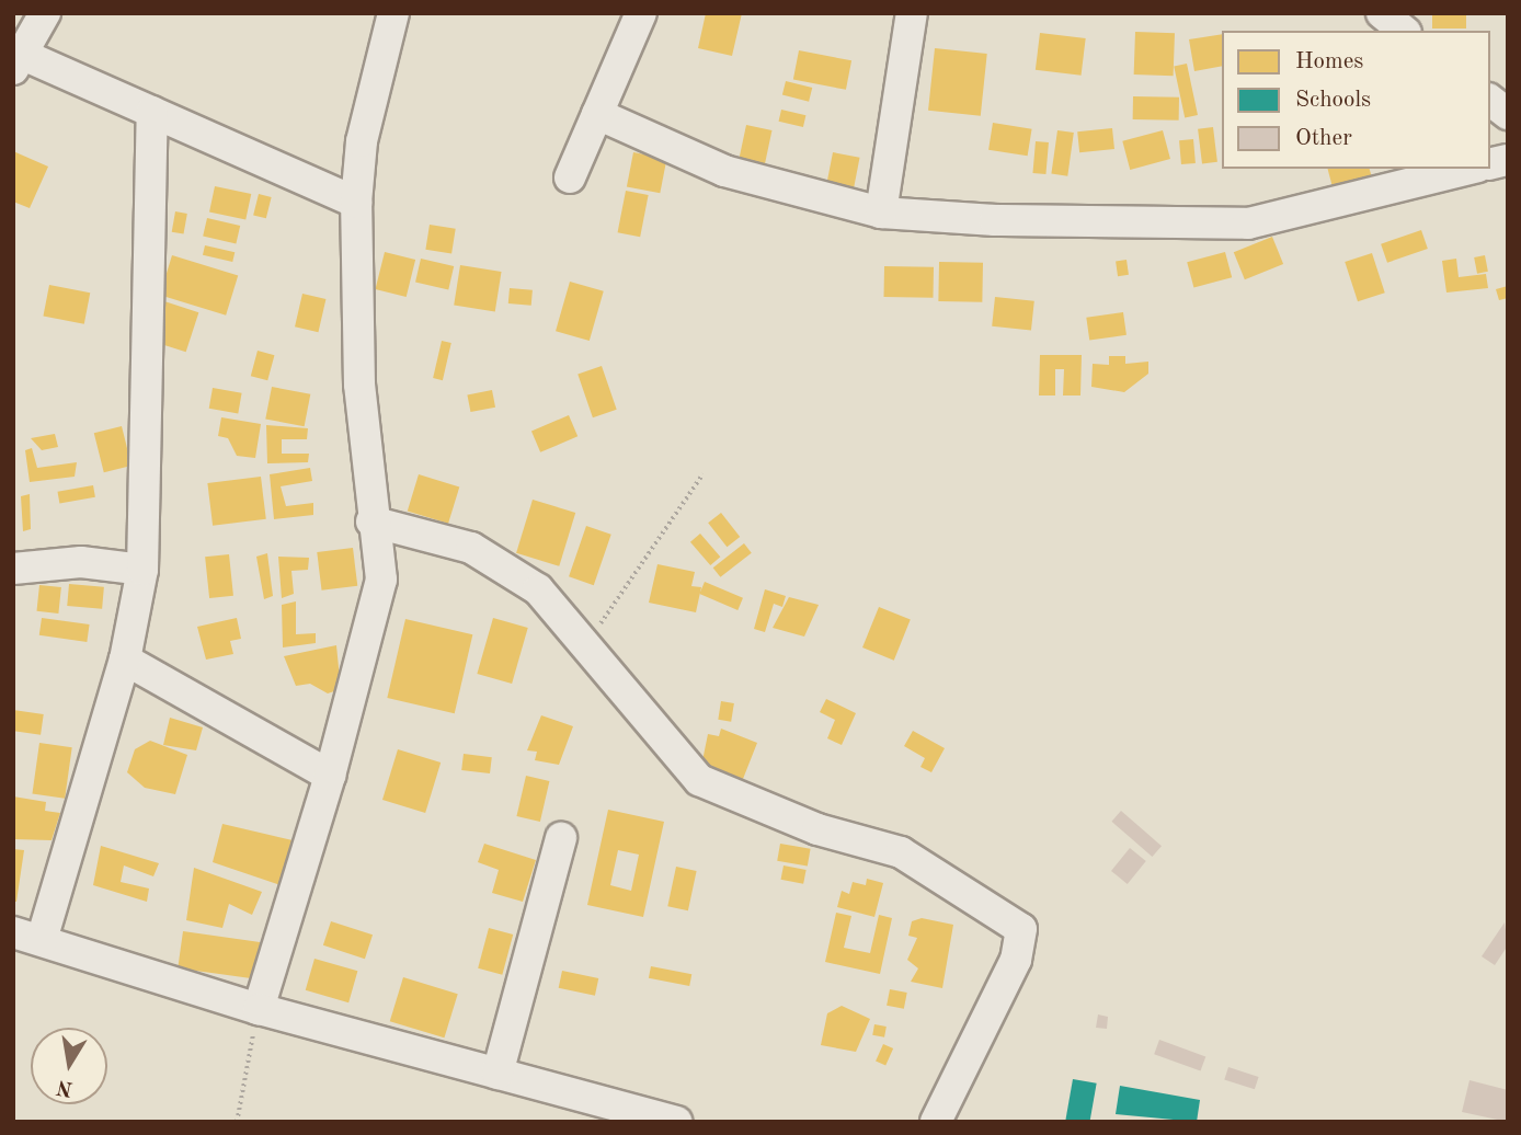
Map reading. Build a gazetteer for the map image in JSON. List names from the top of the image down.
{
  "legend": ["Homes", "Schools", "Other"],
  "north": "bottom"
}
